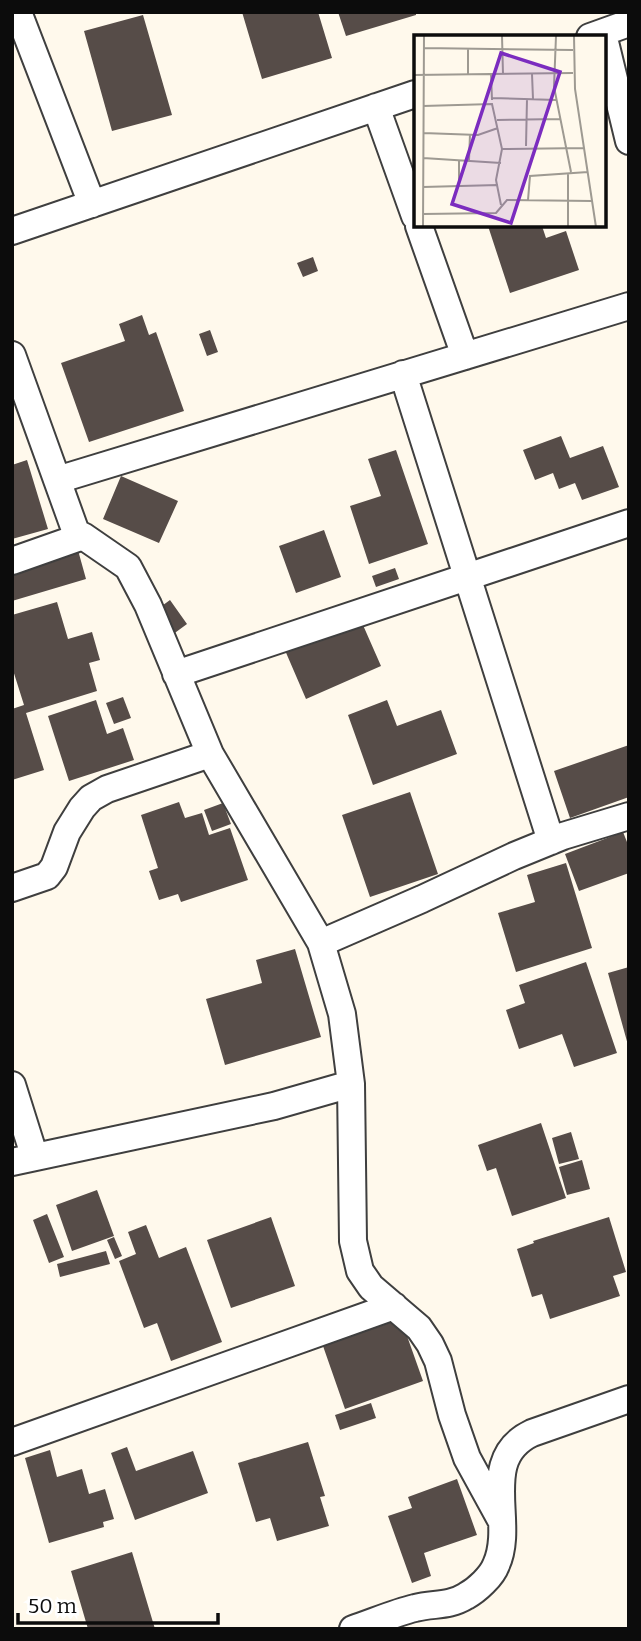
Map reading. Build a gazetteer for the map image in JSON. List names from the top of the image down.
{
  "scale_bar": "50 m"
}
